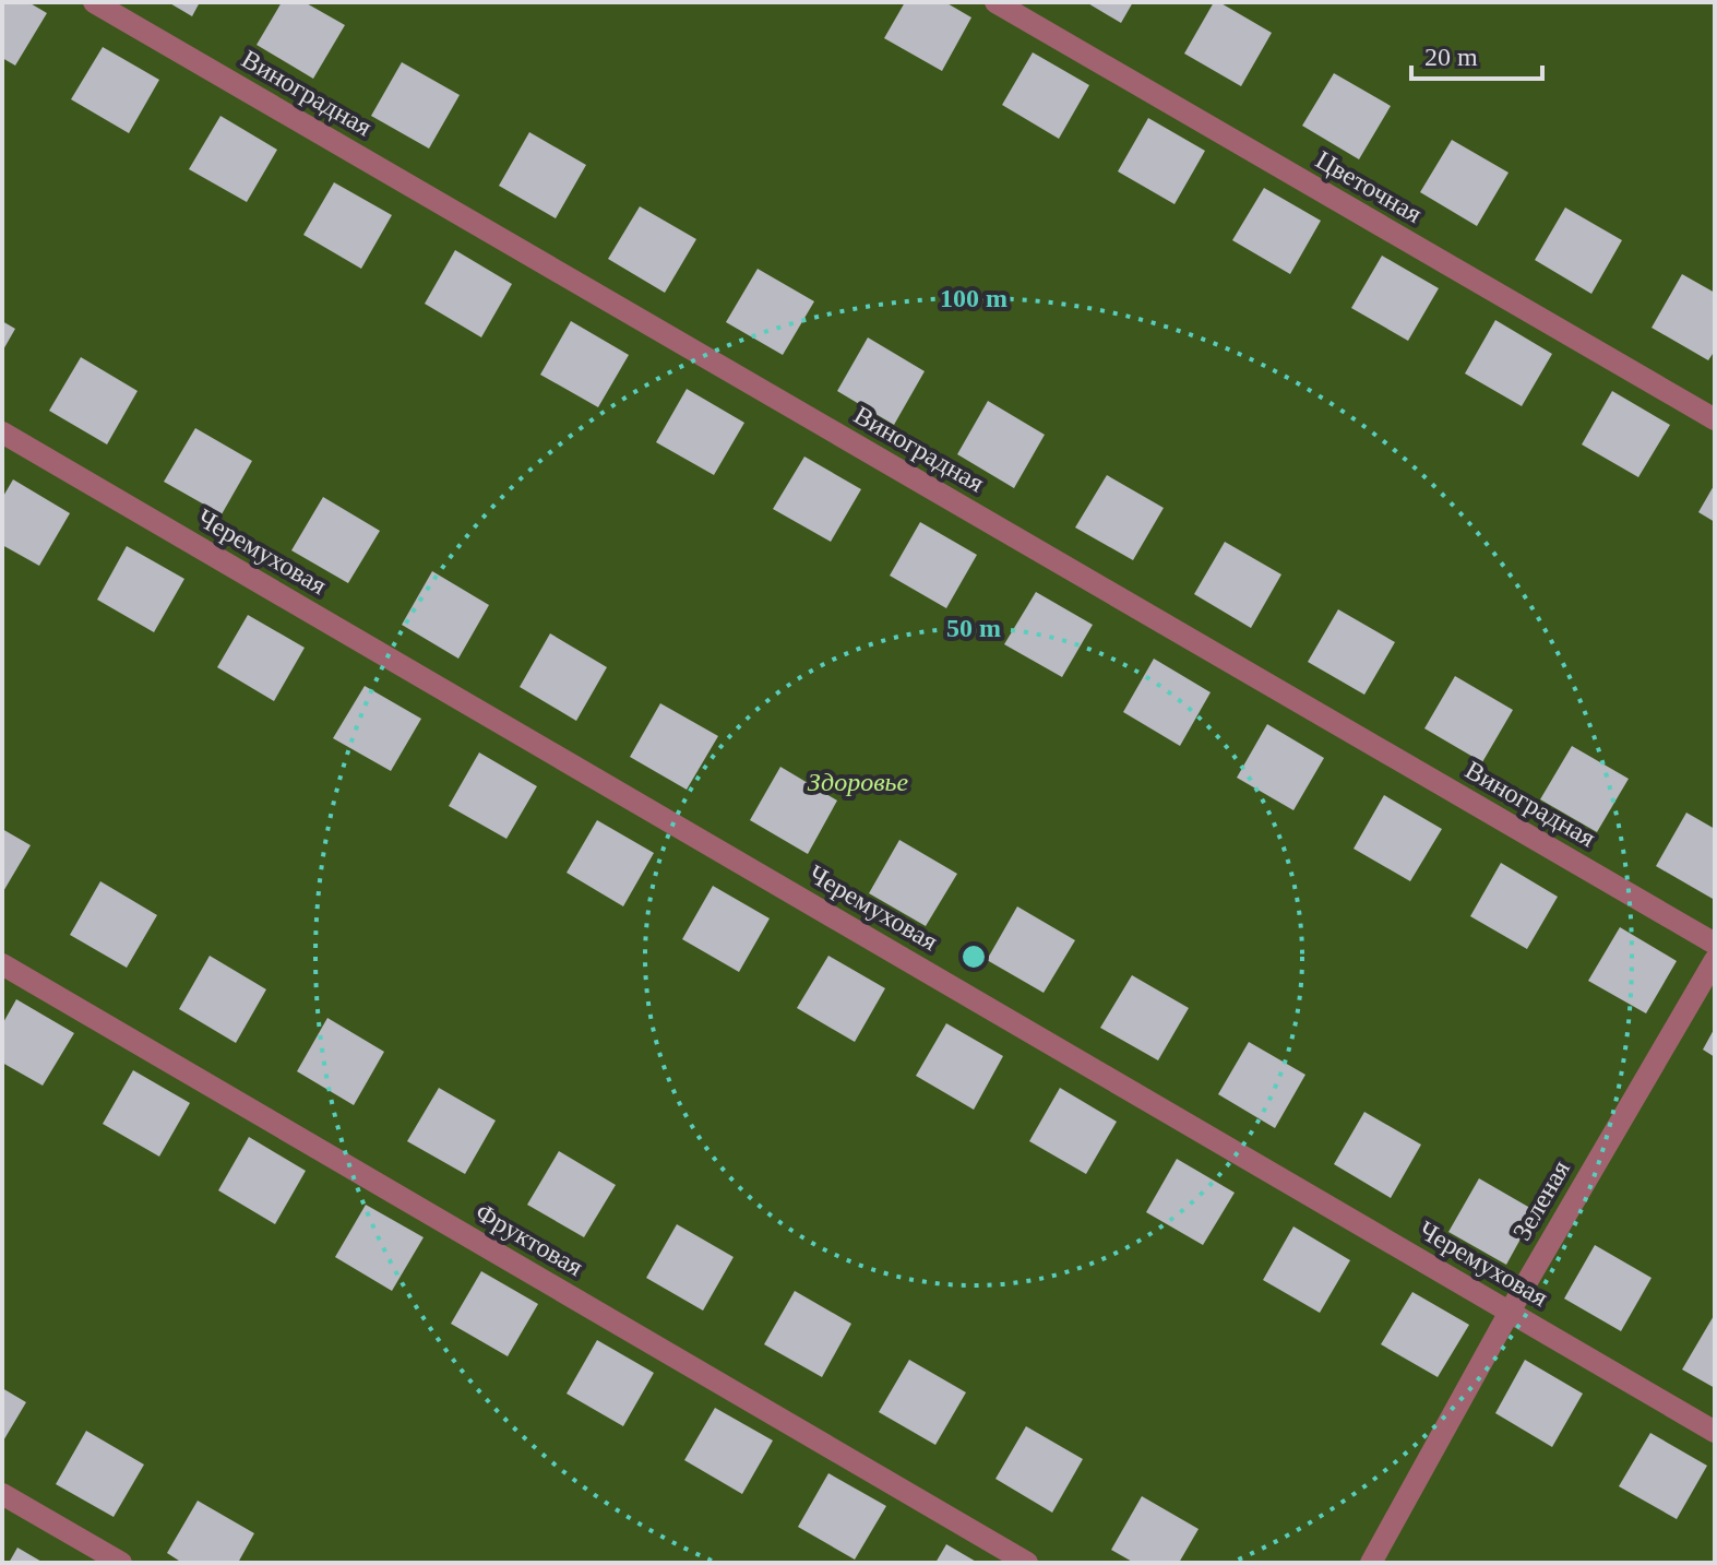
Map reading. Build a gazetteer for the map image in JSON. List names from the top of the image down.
{
  "streets": {
    "street": [
      "Виноградная",
      "Цветочная",
      "Черемуховая",
      "Зеленая",
      "Фруктовая"
    ]
  },
  "crossings": [
    ["Черемуховая", "Зеленая"]
  ],
  "parks": ["Здоровье"],
  "scale_bar": "20 m",
  "rings": ["100 m", "50 m"]
}
